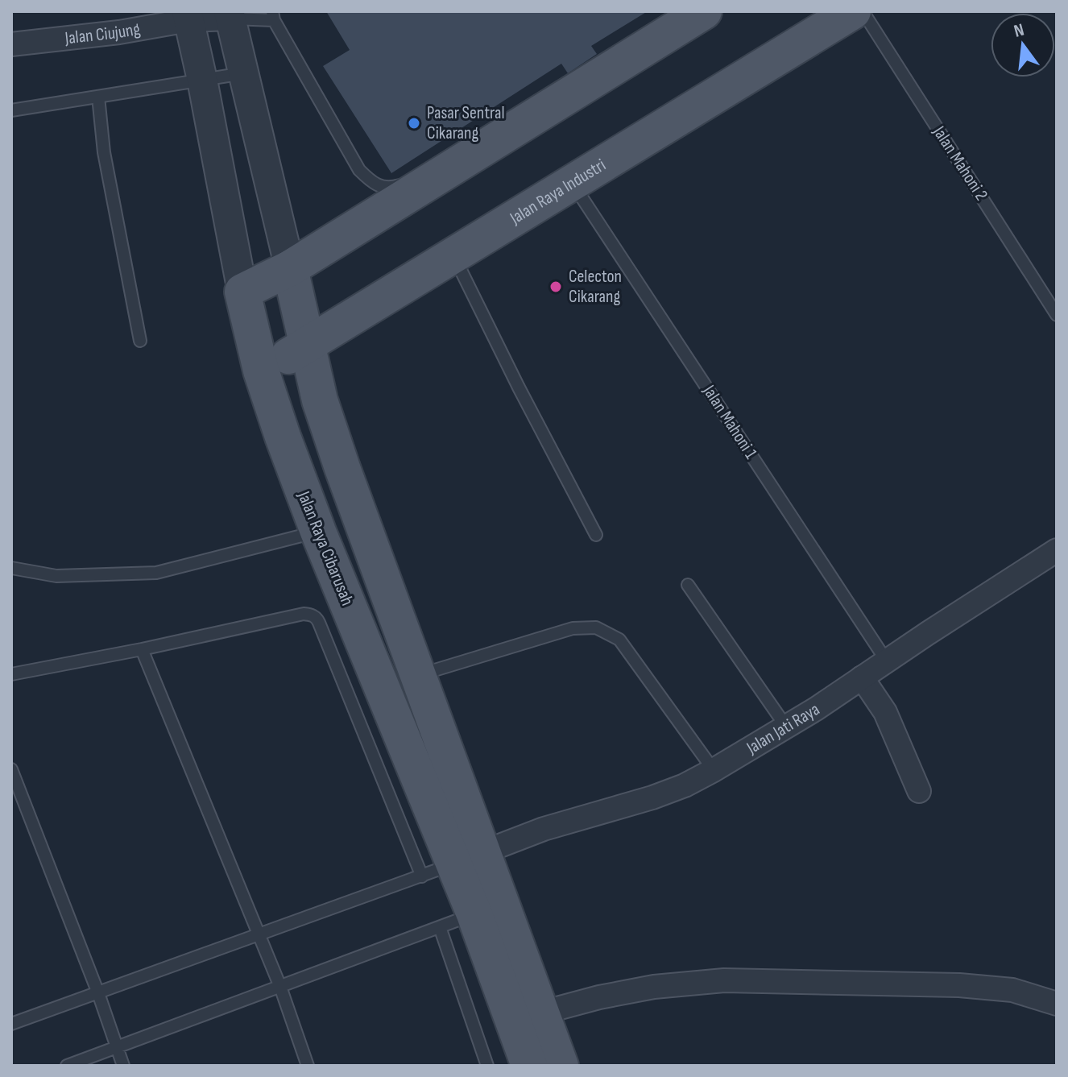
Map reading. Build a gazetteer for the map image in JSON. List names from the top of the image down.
{
  "streets": {
    "main road": ["Jalan Raya Industri", "Jalan Raya Cibarusah"],
    "street": ["Jalan Ciujung", "Jalan Jati Raya"],
    "lane": ["Jalan Mahoni 2", "Jalan Mahoni 1"]
  },
  "crossings": [
    ["Jalan Ciujung", "Jalan Raya Cibarusah"],
    ["Jalan Raya Industri", "Jalan Mahoni 1"],
    ["Jalan Raya Industri", "Jalan Raya Cibarusah"],
    ["Jalan Mahoni 1", "Jalan Jati Raya"],
    ["Jalan Raya Cibarusah", "Jalan Jati Raya"]
  ],
  "places": ["Pasar Sentral Cikarang", "Celecton Cikarang"],
  "north": "top"
}
